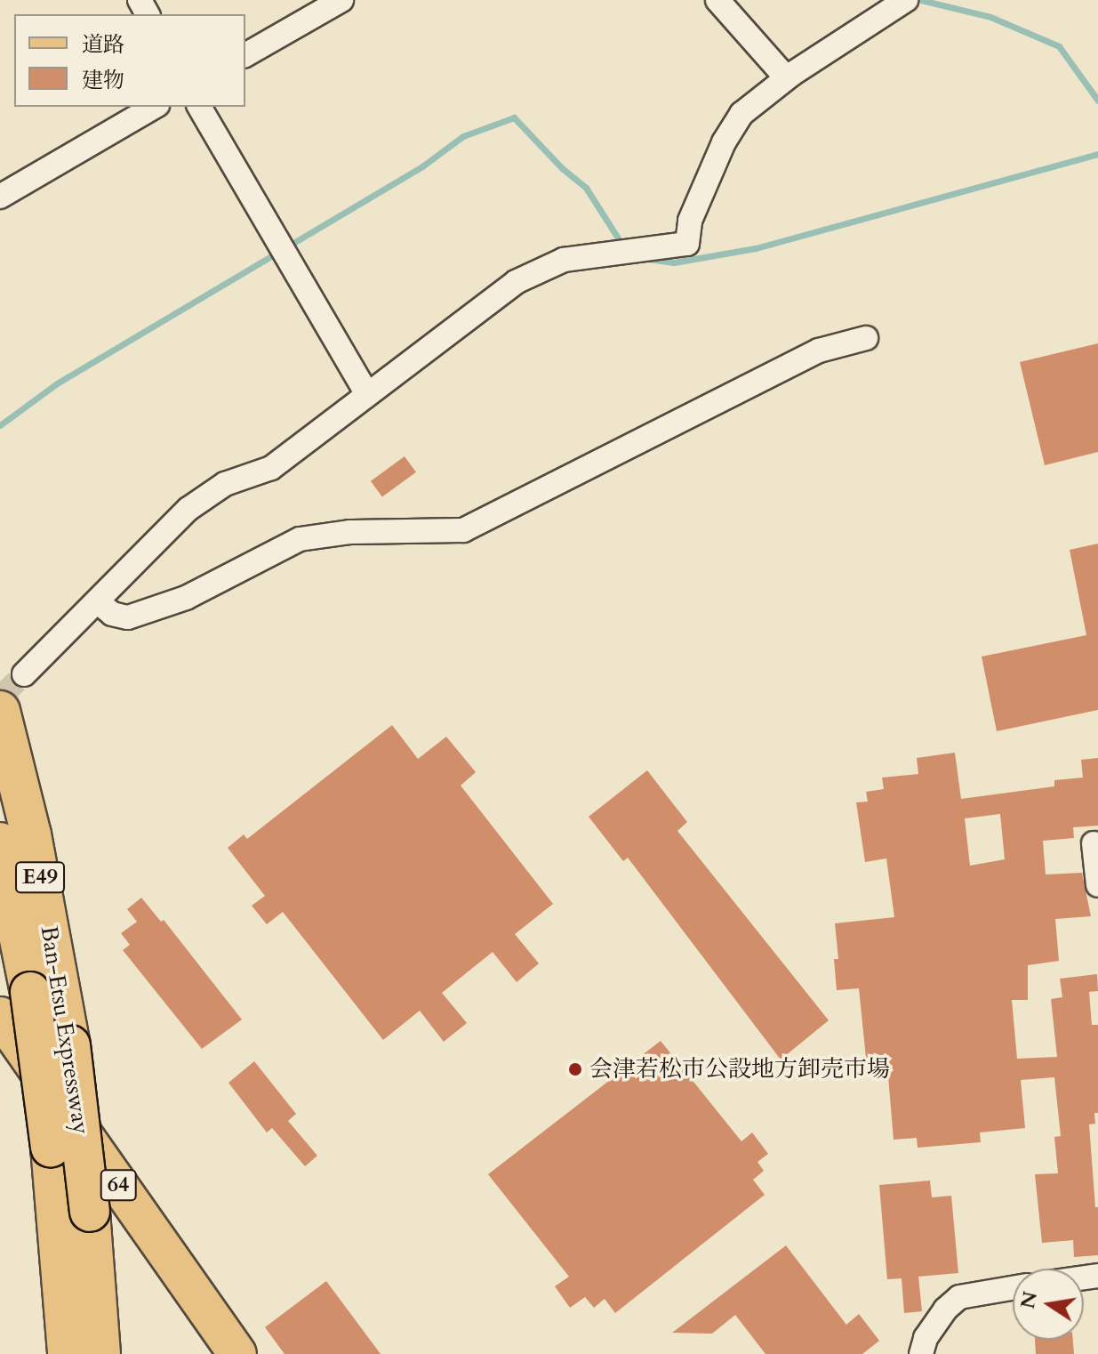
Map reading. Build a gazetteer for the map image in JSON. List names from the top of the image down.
{
  "streets": {
    "highway": ["E49", "Ban-Etsu Expressway"],
    "main road": ["64"]
  },
  "places": ["会津若松市公設地方卸売市場"],
  "legend": ["道路", "建物"],
  "north": "left"
}
